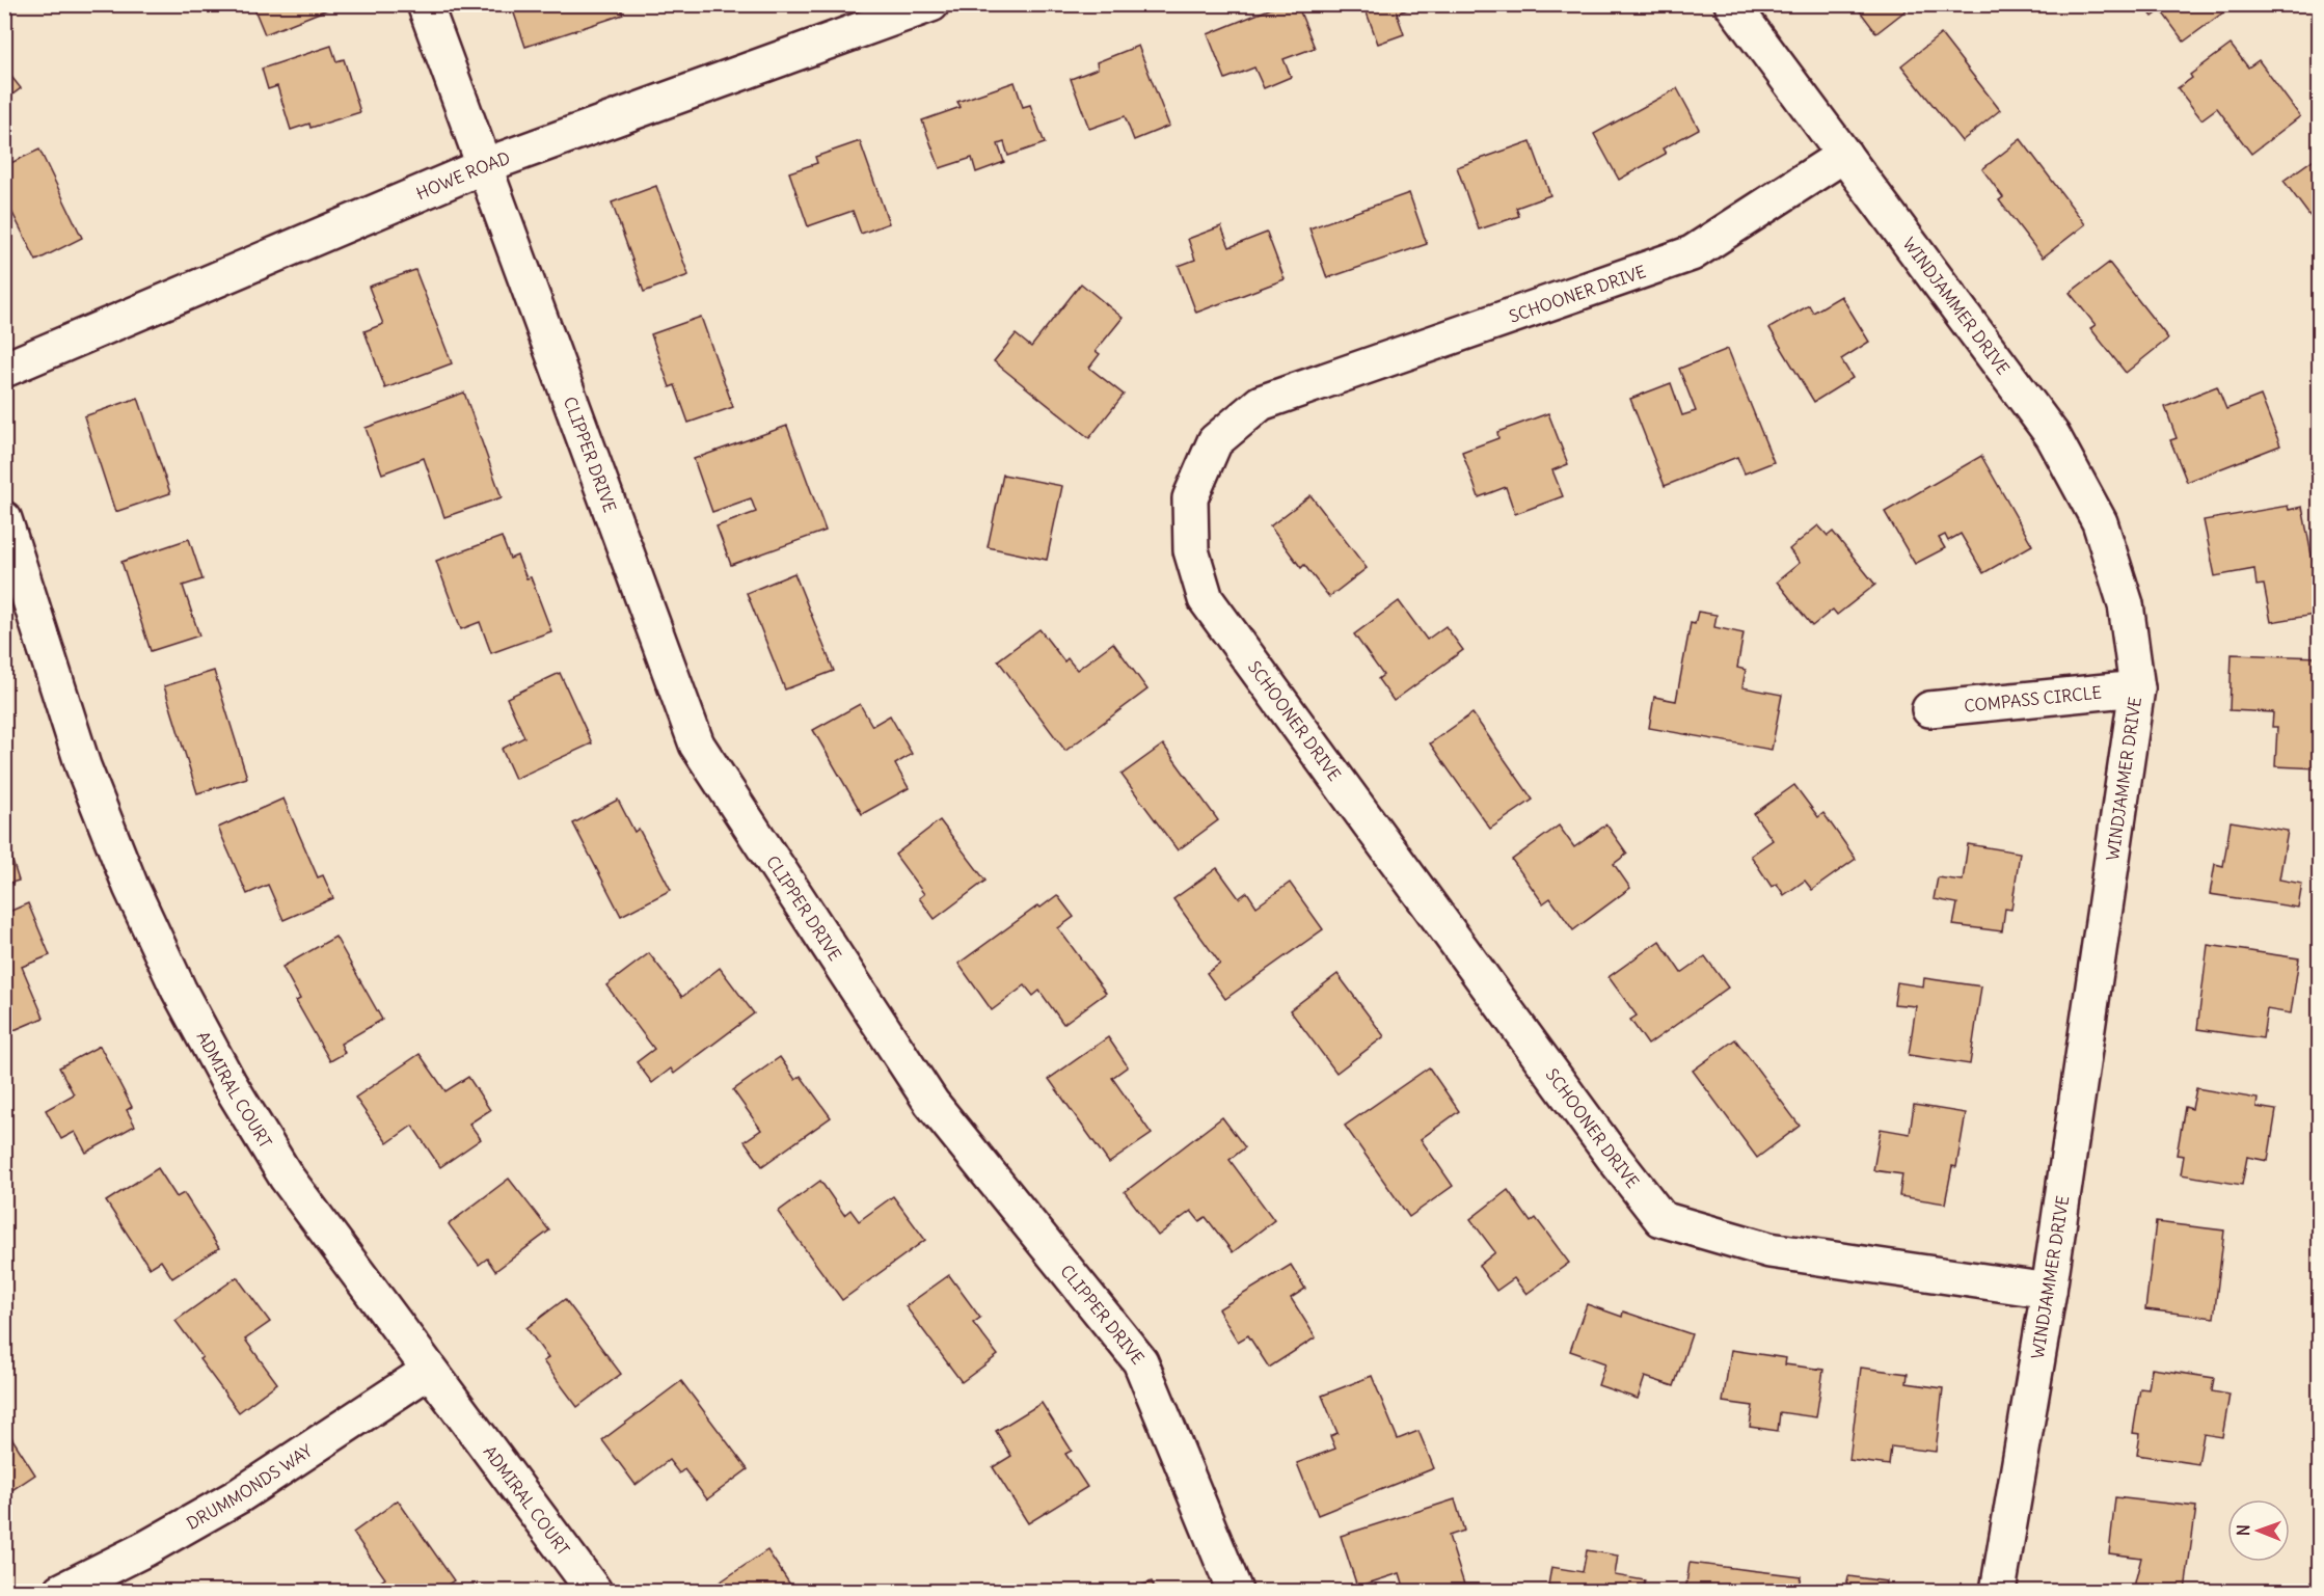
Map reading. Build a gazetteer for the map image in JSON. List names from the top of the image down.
{
  "streets": {
    "street": [
      "HOWE ROAD",
      "SCHOONER DRIVE",
      "WINDJAMMER DRIVE",
      "CLIPPER DRIVE",
      "COMPASS CIRCLE",
      "ADMIRAL COURT",
      "DRUMMONDS WAY"
    ]
  },
  "crossings": [
    ["HOWE ROAD", "CLIPPER DRIVE"],
    ["SCHOONER DRIVE", "WINDJAMMER DRIVE"],
    ["WINDJAMMER DRIVE", "COMPASS CIRCLE"],
    ["ADMIRAL COURT", "DRUMMONDS WAY"]
  ],
  "north": "left"
}
